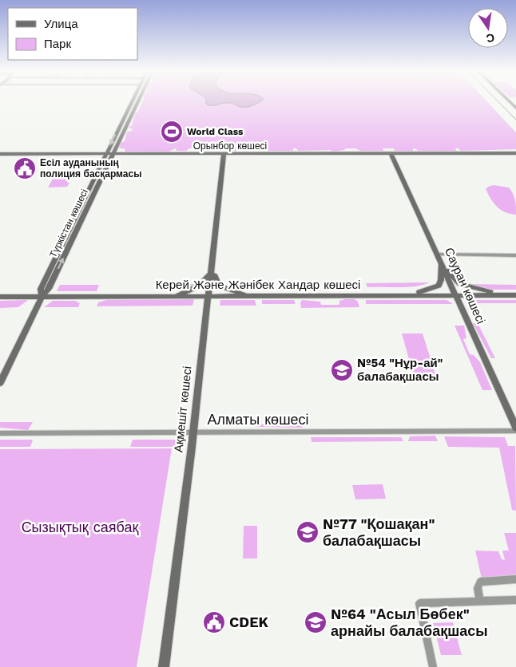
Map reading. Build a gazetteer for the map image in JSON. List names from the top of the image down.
{
  "streets": {
    "main road": [
      "Орынбор көшесі",
      "Түркістан көшесі",
      "Керей Және Жәнібек Хандар көшесі",
      "Сауран көшесі",
      "Ақмешіт көшесі"
    ],
    "street": ["Алматы көшесі"]
  },
  "crossings": [
    ["Орынбор көшесі", "Түркістан көшесі"],
    ["Орынбор көшесі", "Сауран көшесі"],
    ["Орынбор көшесі", "Ақмешіт көшесі"],
    ["Түркістан көшесі", "Керей Және Жәнібек Хандар көшесі"],
    ["Керей Және Жәнібек Хандар көшесі", "Сауран көшесі"],
    ["Керей Және Жәнібек Хандар көшесі", "Ақмешіт көшесі"],
    ["Сауран көшесі", "Алматы көшесі"],
    ["Ақмешіт көшесі", "Алматы көшесі"]
  ],
  "parks": ["Сызықтық саябақ"],
  "places": {
    "sports": ["World Class"],
    "public building": ["Есіл ауданының полиция басқармасы", "CDEK"],
    "school or university": ["№54 \"Нұр-ай\" балабақшасы", "№77 \"Қошақан\" балабақшасы", "№64 \"Асыл Бөбек\" арнайы балабақшасы"]
  },
  "legend": ["Улица", "Парк"],
  "north": "bottom"
}
